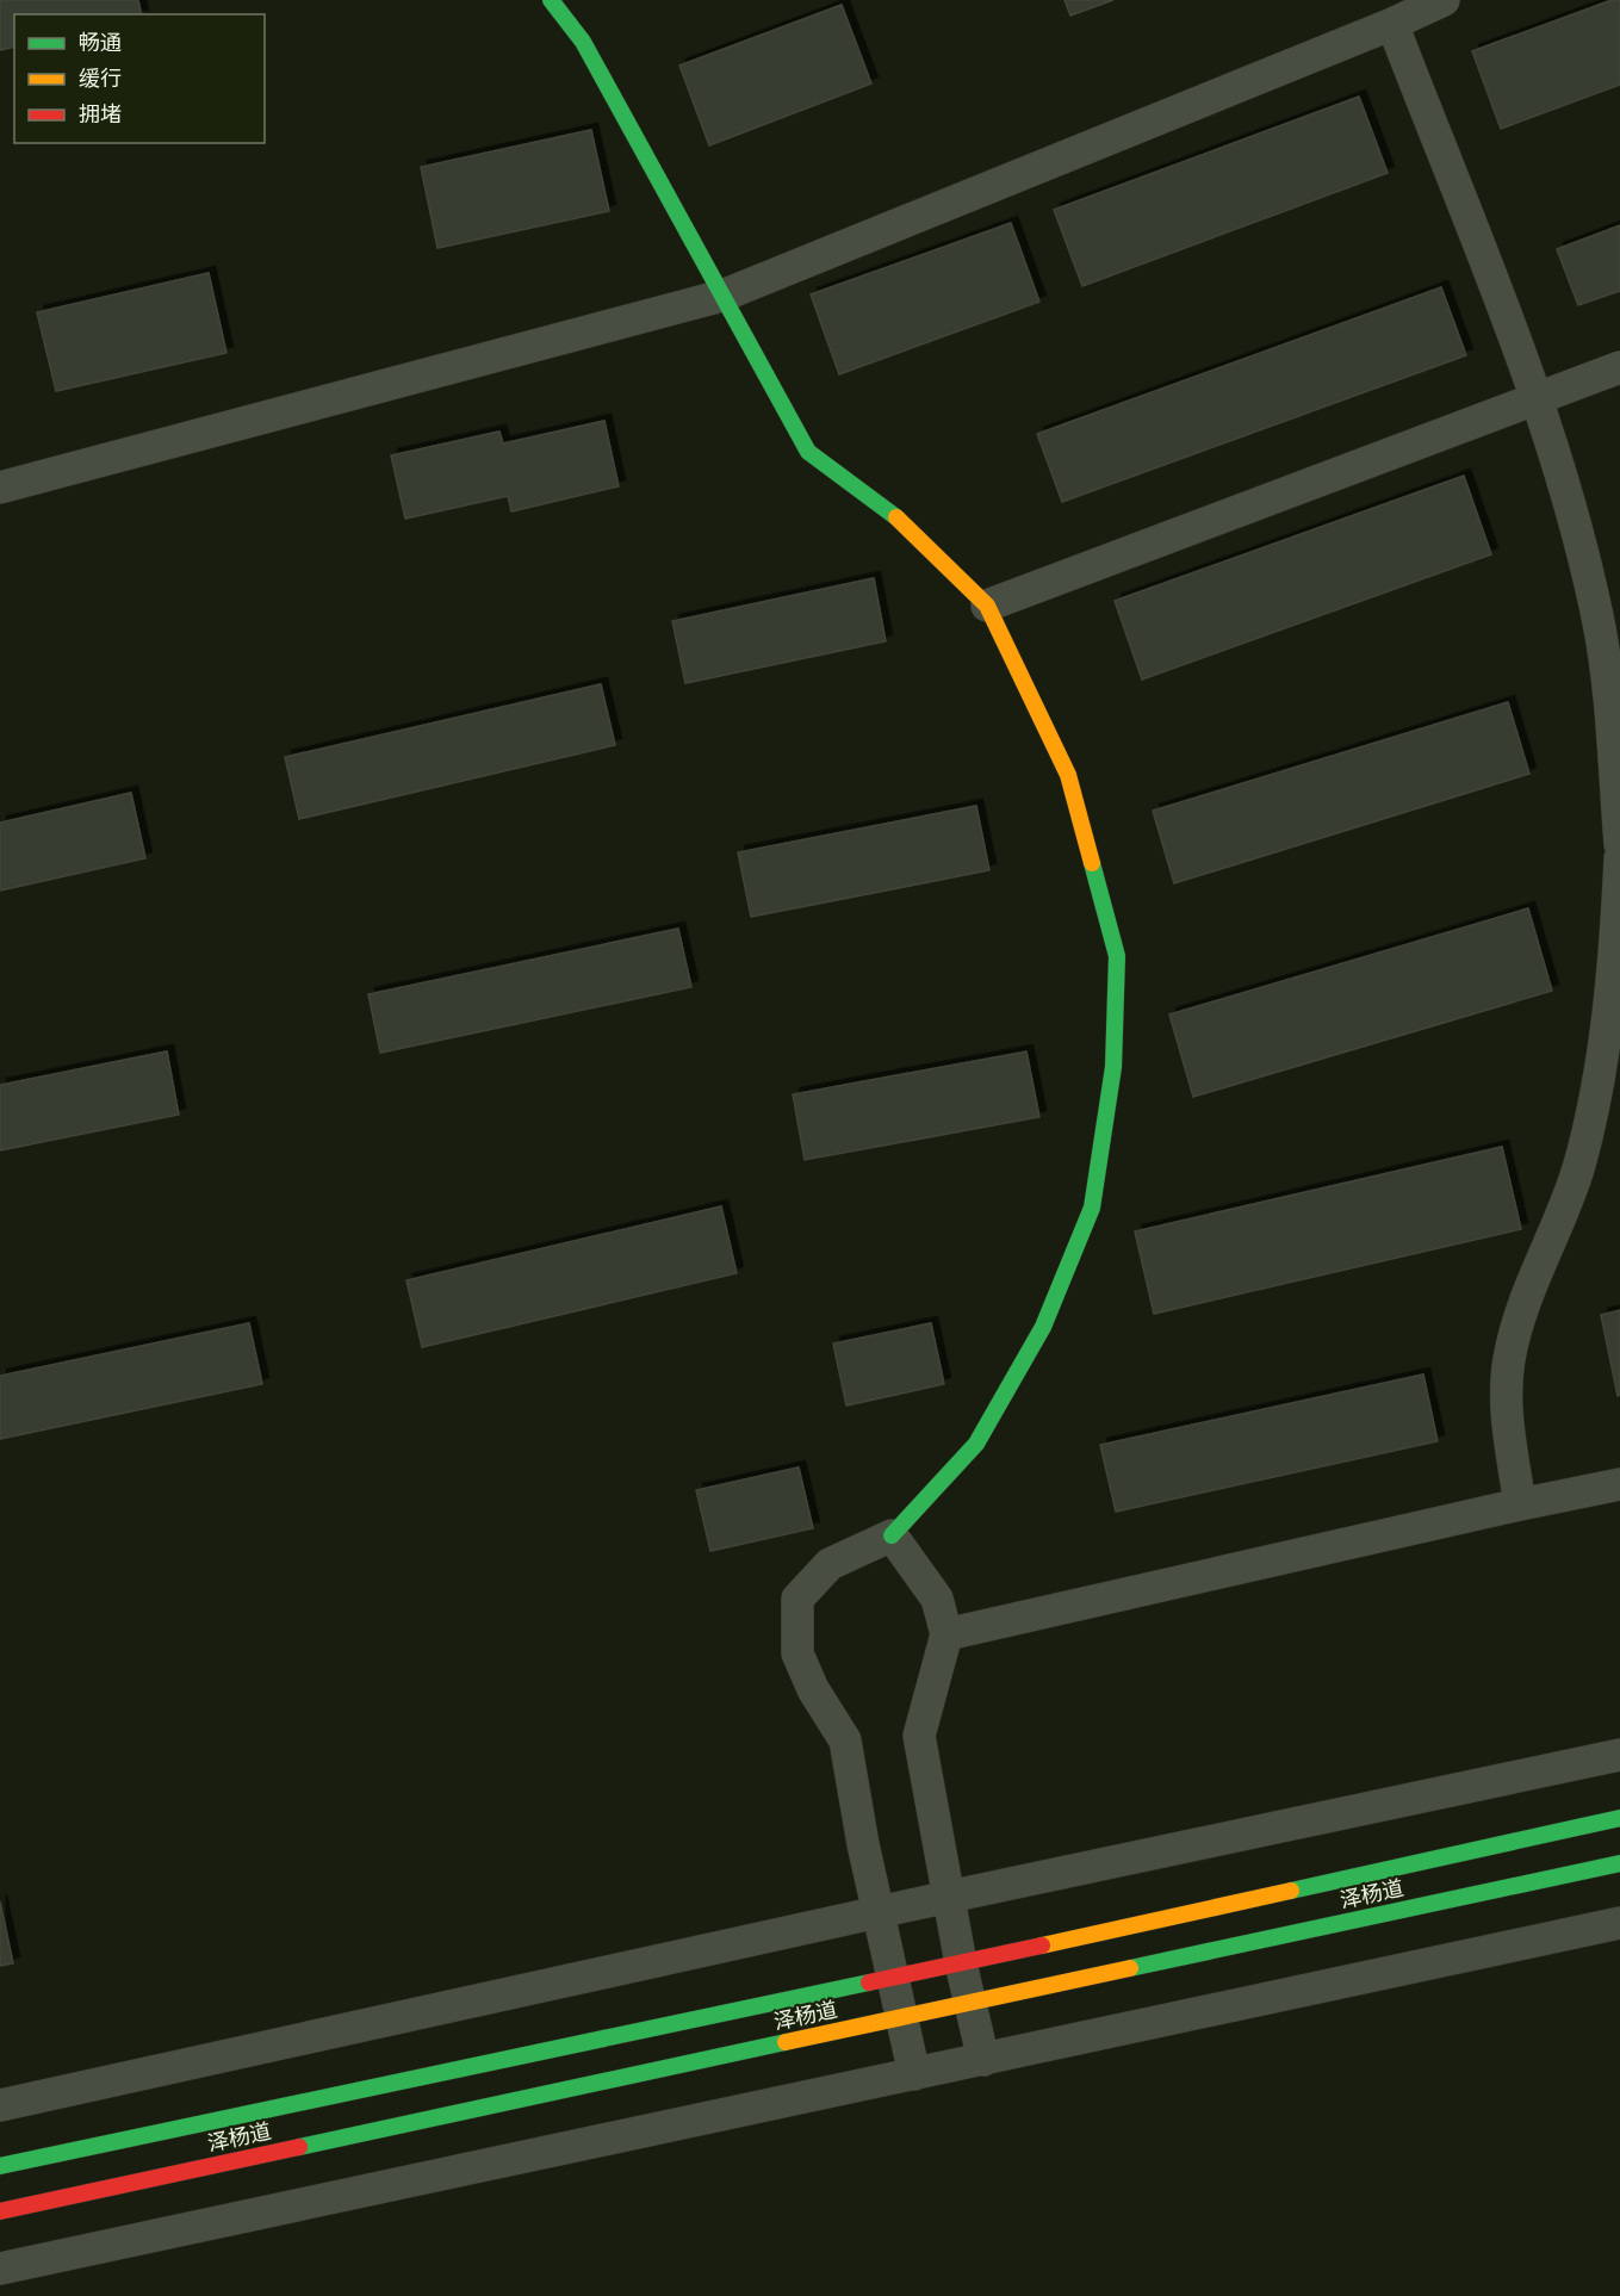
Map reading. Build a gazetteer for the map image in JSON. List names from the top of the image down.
{
  "streets": {
    "main road": ["泽杨道"]
  },
  "legend": ["畅通", "缓行", "拥堵"]
}
